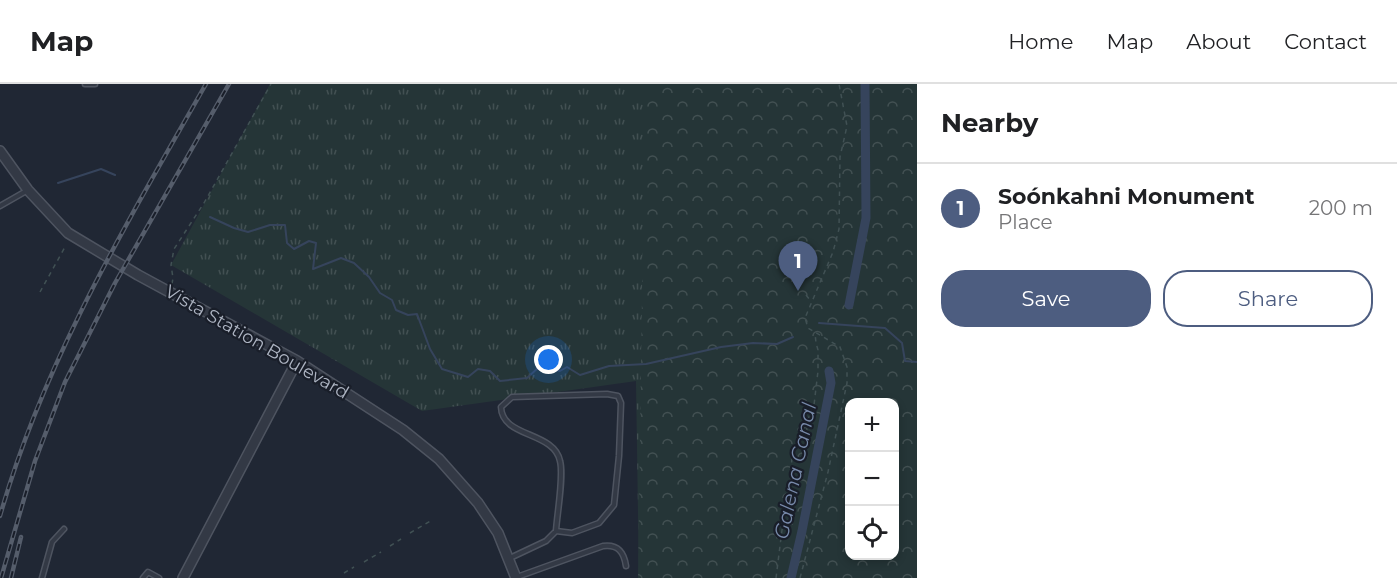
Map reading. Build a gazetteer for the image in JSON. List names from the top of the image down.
{
  "streets": {
    "street": ["Vista Station Boulevard"]
  },
  "water": ["Galena Canal"],
  "page": {
    "header": "Map",
    "nav": [
      "Home",
      "Map",
      "About",
      "Contact"
    ],
    "heading": "Nearby",
    "list": [
      {
        "mark": "1",
        "name": "Soónkahni Monument",
        "note": "Place",
        "value": "200 m"
      }
    ],
    "pins": "1",
    "buttons": ["Save", "Share"],
    "map_buttons": ["+", "−"]
  }
}
